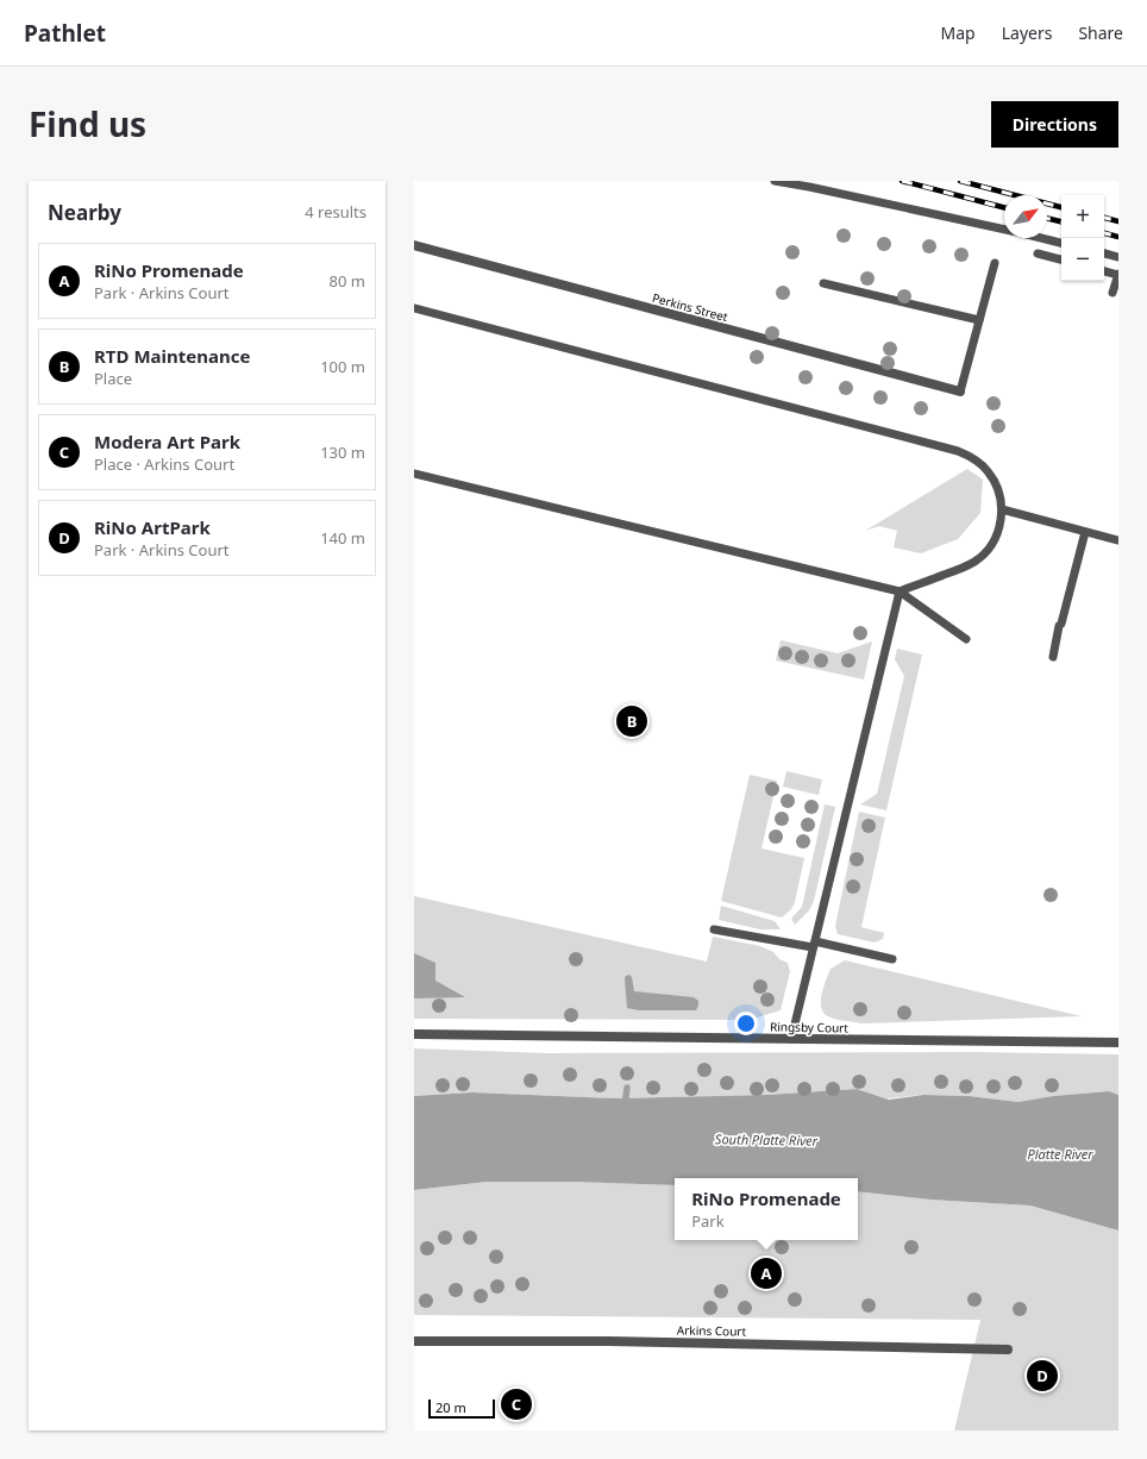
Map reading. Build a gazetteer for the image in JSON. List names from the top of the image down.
{
  "streets": {
    "street": ["Perkins Street", "Ringsby Court", "Arkins Court"]
  },
  "water": ["South Platte River", "Platte River"],
  "scale_bar": "20 m",
  "north": "top right",
  "page": {
    "header": "Pathlet",
    "nav": ["Map", "Layers", "Share"],
    "title": "Find us",
    "buttons": "Directions",
    "heading": ["Nearby", "4 results"],
    "map_buttons": ["+", "−"],
    "list": [
      {
        "mark": "A",
        "name": "RiNo Promenade",
        "note": "Park · Arkins Court",
        "value": "80 m"
      },
      {
        "mark": "B",
        "name": "RTD Maintenance",
        "note": "Place",
        "value": "100 m"
      },
      {
        "mark": "C",
        "name": "Modera Art Park",
        "note": "Place · Arkins Court",
        "value": "130 m"
      },
      {
        "mark": "D",
        "name": "RiNo ArtPark",
        "note": "Park · Arkins Court",
        "value": "140 m"
      }
    ],
    "pins": [
      "B",
      "A",
      "D",
      "C"
    ],
    "popup": ["RiNo Promenade", "Park"],
    "scale": "20 m"
  }
}
